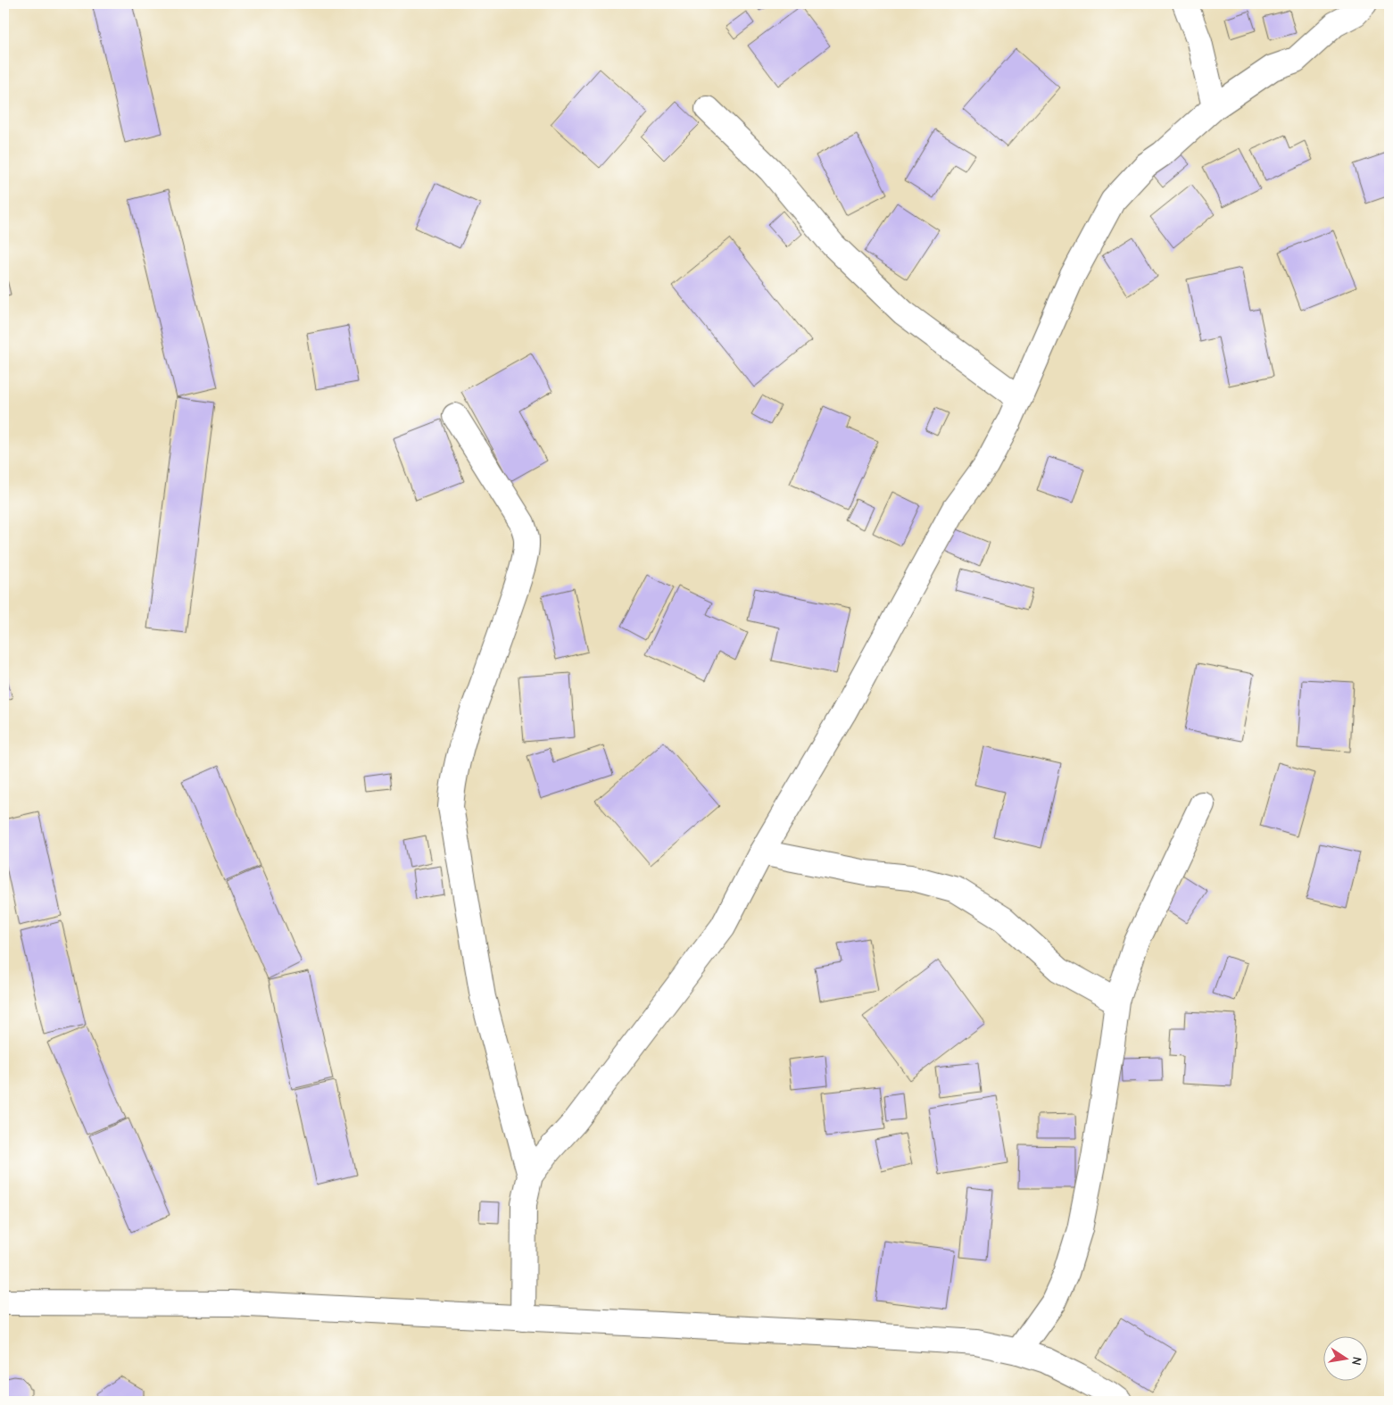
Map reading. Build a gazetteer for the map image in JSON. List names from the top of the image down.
{
  "north": "right"
}
